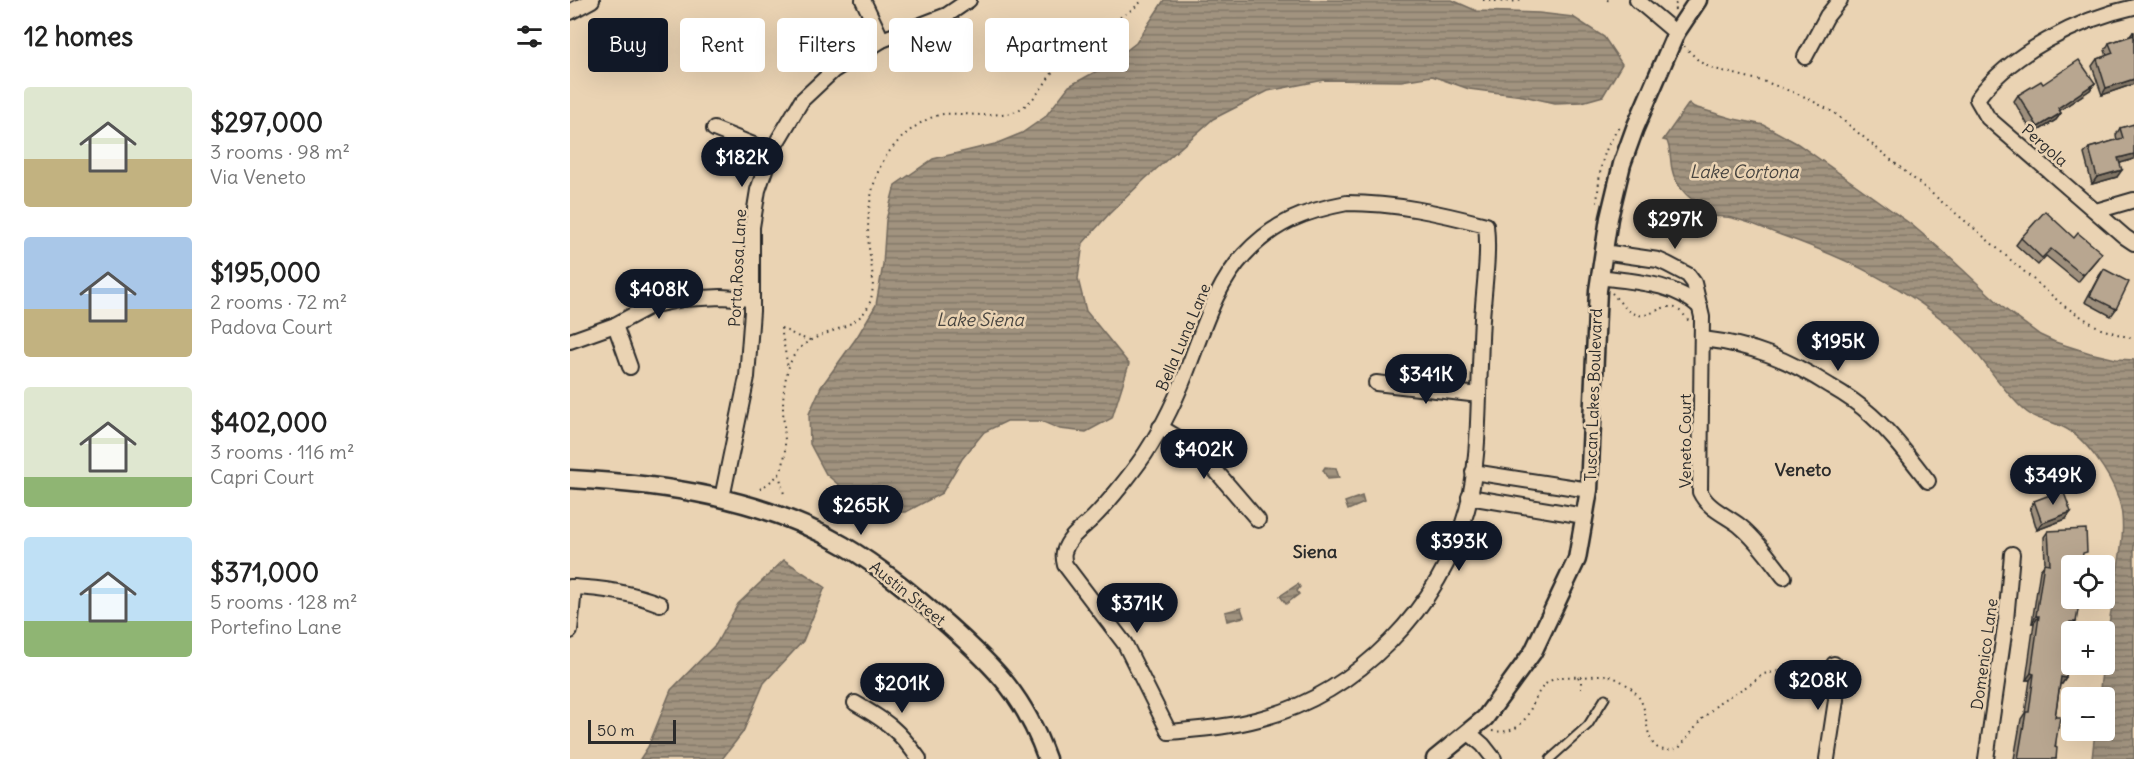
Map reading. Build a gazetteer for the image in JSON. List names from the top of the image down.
{
  "streets": {
    "street": [
      "Pergola",
      "Porta Rosa Lane",
      "Bella Luna Lane",
      "Tuscan Lakes Boulevard",
      "Veneto Court",
      "Austin Street",
      "Domenico Lane"
    ]
  },
  "crossings": [
    ["Porta Rosa Lane", "Austin Street"],
    ["Tuscan Lakes Boulevard", "Veneto Court"]
  ],
  "districts": ["Veneto", "Siena"],
  "water": ["Lake Cortona", "Lake Siena"],
  "scale_bar": "50 m",
  "page": {
    "heading": "12 homes",
    "chip": [
      "Buy",
      "Rent",
      "Filters",
      "New",
      "Apartment"
    ],
    "list": [
      {
        "name": "$297,000",
        "note": "3 rooms · 98 m² · Via Veneto"
      },
      {
        "name": "$195,000",
        "note": "2 rooms · 72 m² · Padova Court"
      },
      {
        "name": "$402,000",
        "note": "3 rooms · 116 m² · Capri Court"
      },
      {
        "name": "$371,000",
        "note": "5 rooms · 128 m² · Portefino Lane"
      }
    ],
    "price": [
      "$182K",
      "$297K",
      "$408K",
      "$195K",
      "$341K",
      "$402K",
      "$349K",
      "$265K",
      "$393K",
      "$371K",
      "$208K",
      "$201K"
    ],
    "map_buttons": ["+", "−"],
    "scale": "50 m"
  }
}
